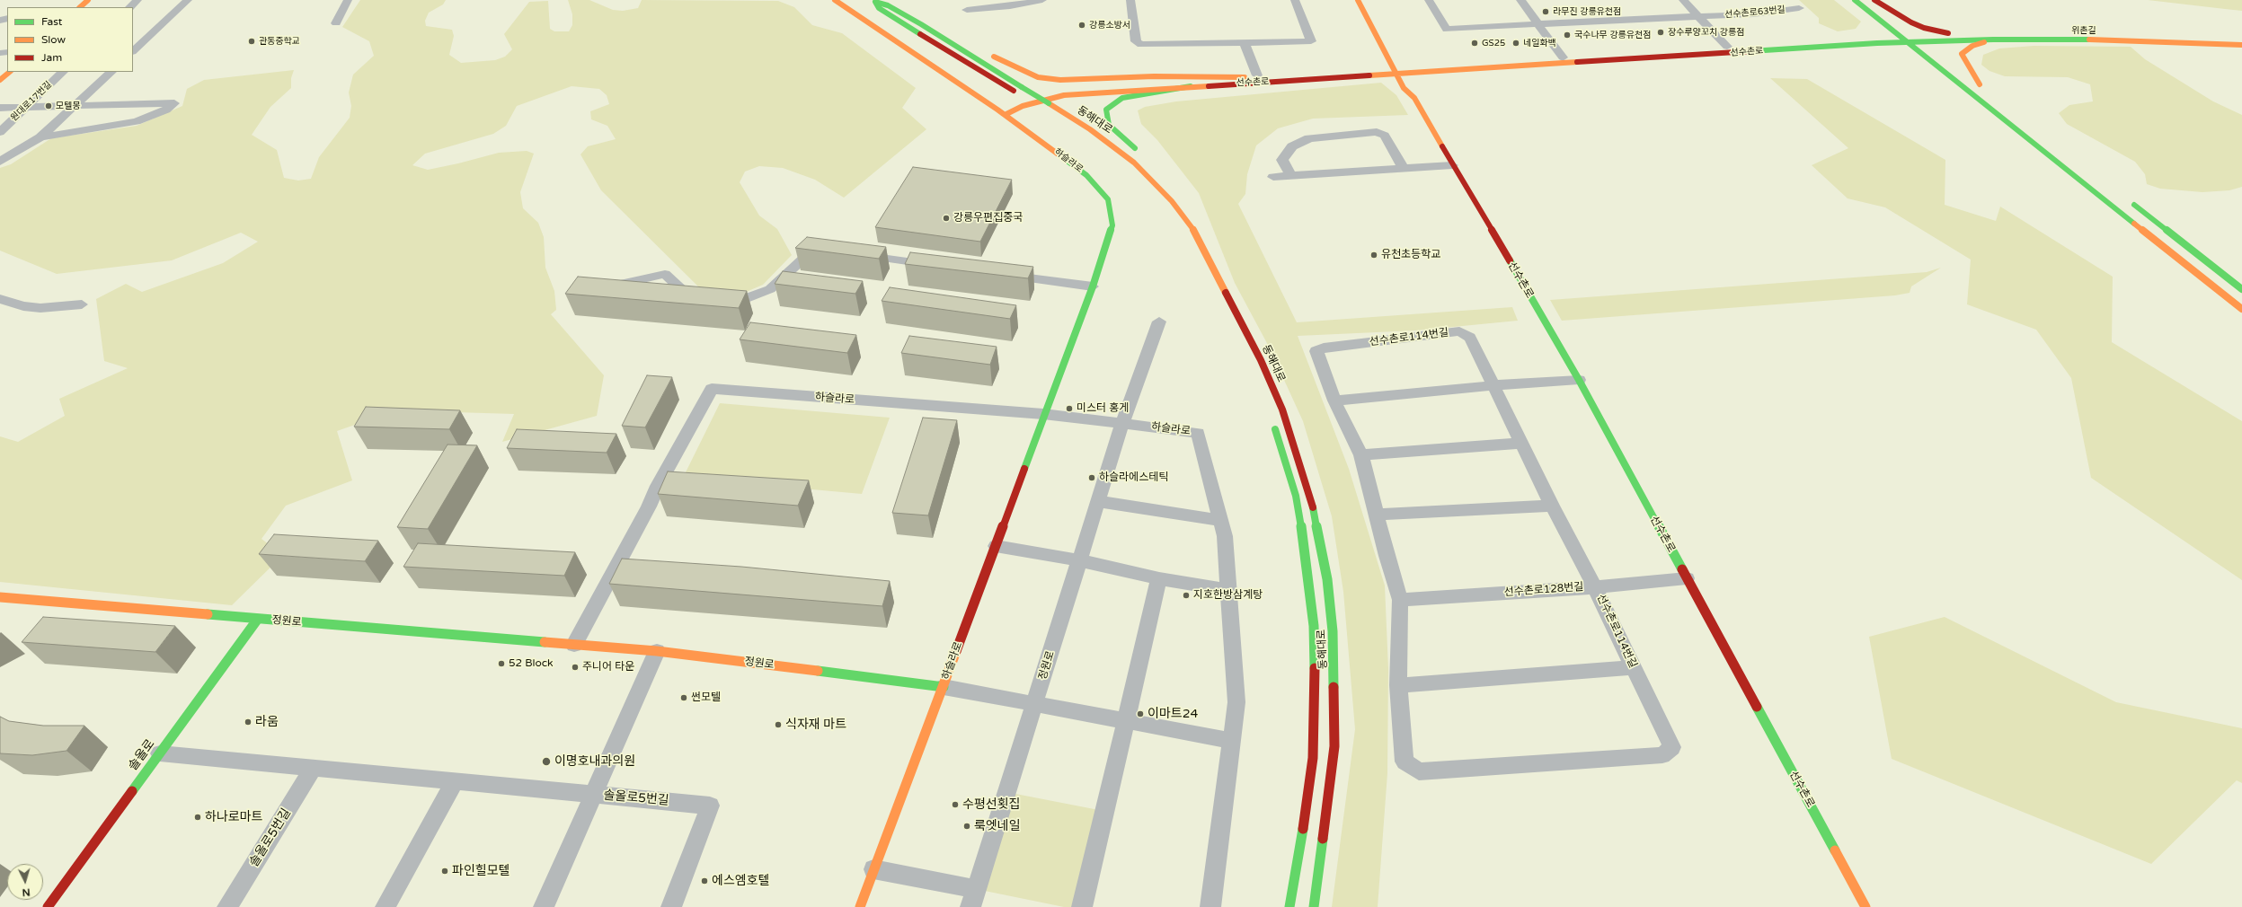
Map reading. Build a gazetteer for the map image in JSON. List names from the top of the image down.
{
  "streets": {
    "street": [
      "선수촌로63번길",
      "위촌길",
      "선수촌로",
      "원대로17번길",
      "동해대로",
      "하슬라로",
      "선수촌로114번길",
      "선수촌로128번길",
      "정원로",
      "솔올로",
      "솔올로5번길"
    ]
  },
  "crossings": [
    ["위촌길", "선수촌로"],
    ["선수촌로", "하슬라로"],
    ["선수촌로", "선수촌로128번길"],
    ["하슬라로", "정원로"],
    ["선수촌로114번길", "선수촌로128번길"],
    ["정원로", "솔올로"],
    ["솔올로", "솔올로5번길"]
  ],
  "places": [
    "라무진 강릉유천점",
    "강릉소방서",
    "장수루양꼬치 강릉점",
    "국수나무 강릉유천점",
    "관동중학교",
    "GS25",
    "네일화백",
    "모텔몽",
    "강릉우편집중국",
    "유천초등학교",
    "미스터 홍게",
    "하슬라에스테틱",
    "지호한방삼계탕",
    "52 Block",
    "주니어 타운",
    "썬모텔",
    "이마트24",
    "라움",
    "식자재 마트",
    "이명호내과의원",
    "수평선횟집",
    "하나로마트",
    "룩엣네일",
    "파인힐모텔",
    "에스엠호텔"
  ],
  "legend": ["Fast", "Slow", "Jam"],
  "north": "bottom"
}
